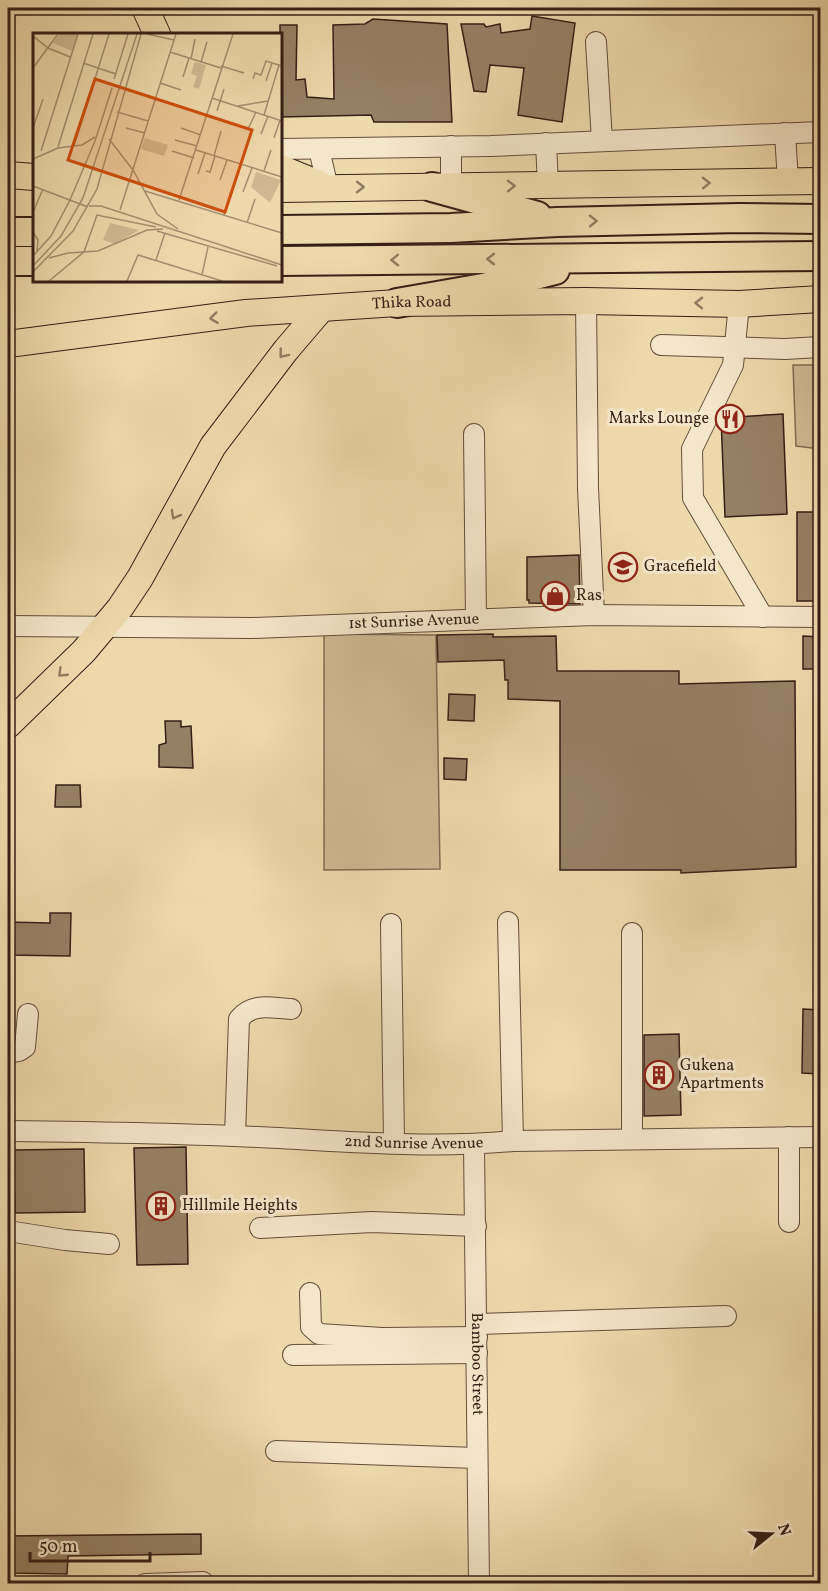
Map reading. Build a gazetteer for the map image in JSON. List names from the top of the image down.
{
  "streets": {
    "main road": ["Thika Road"],
    "street": ["1st Sunrise Avenue", "2nd Sunrise Avenue", "Bamboo Street"]
  },
  "crossings": [
    ["2nd Sunrise Avenue", "Bamboo Street"]
  ],
  "places": {
    "restaurant": ["Marks Lounge"],
    "school or university": ["Gracefield"],
    "shop": ["Ras"],
    "building": ["Gukena Apartments", "Hillmile Heights"]
  },
  "scale_bar": "50 m",
  "north": "right"
}
